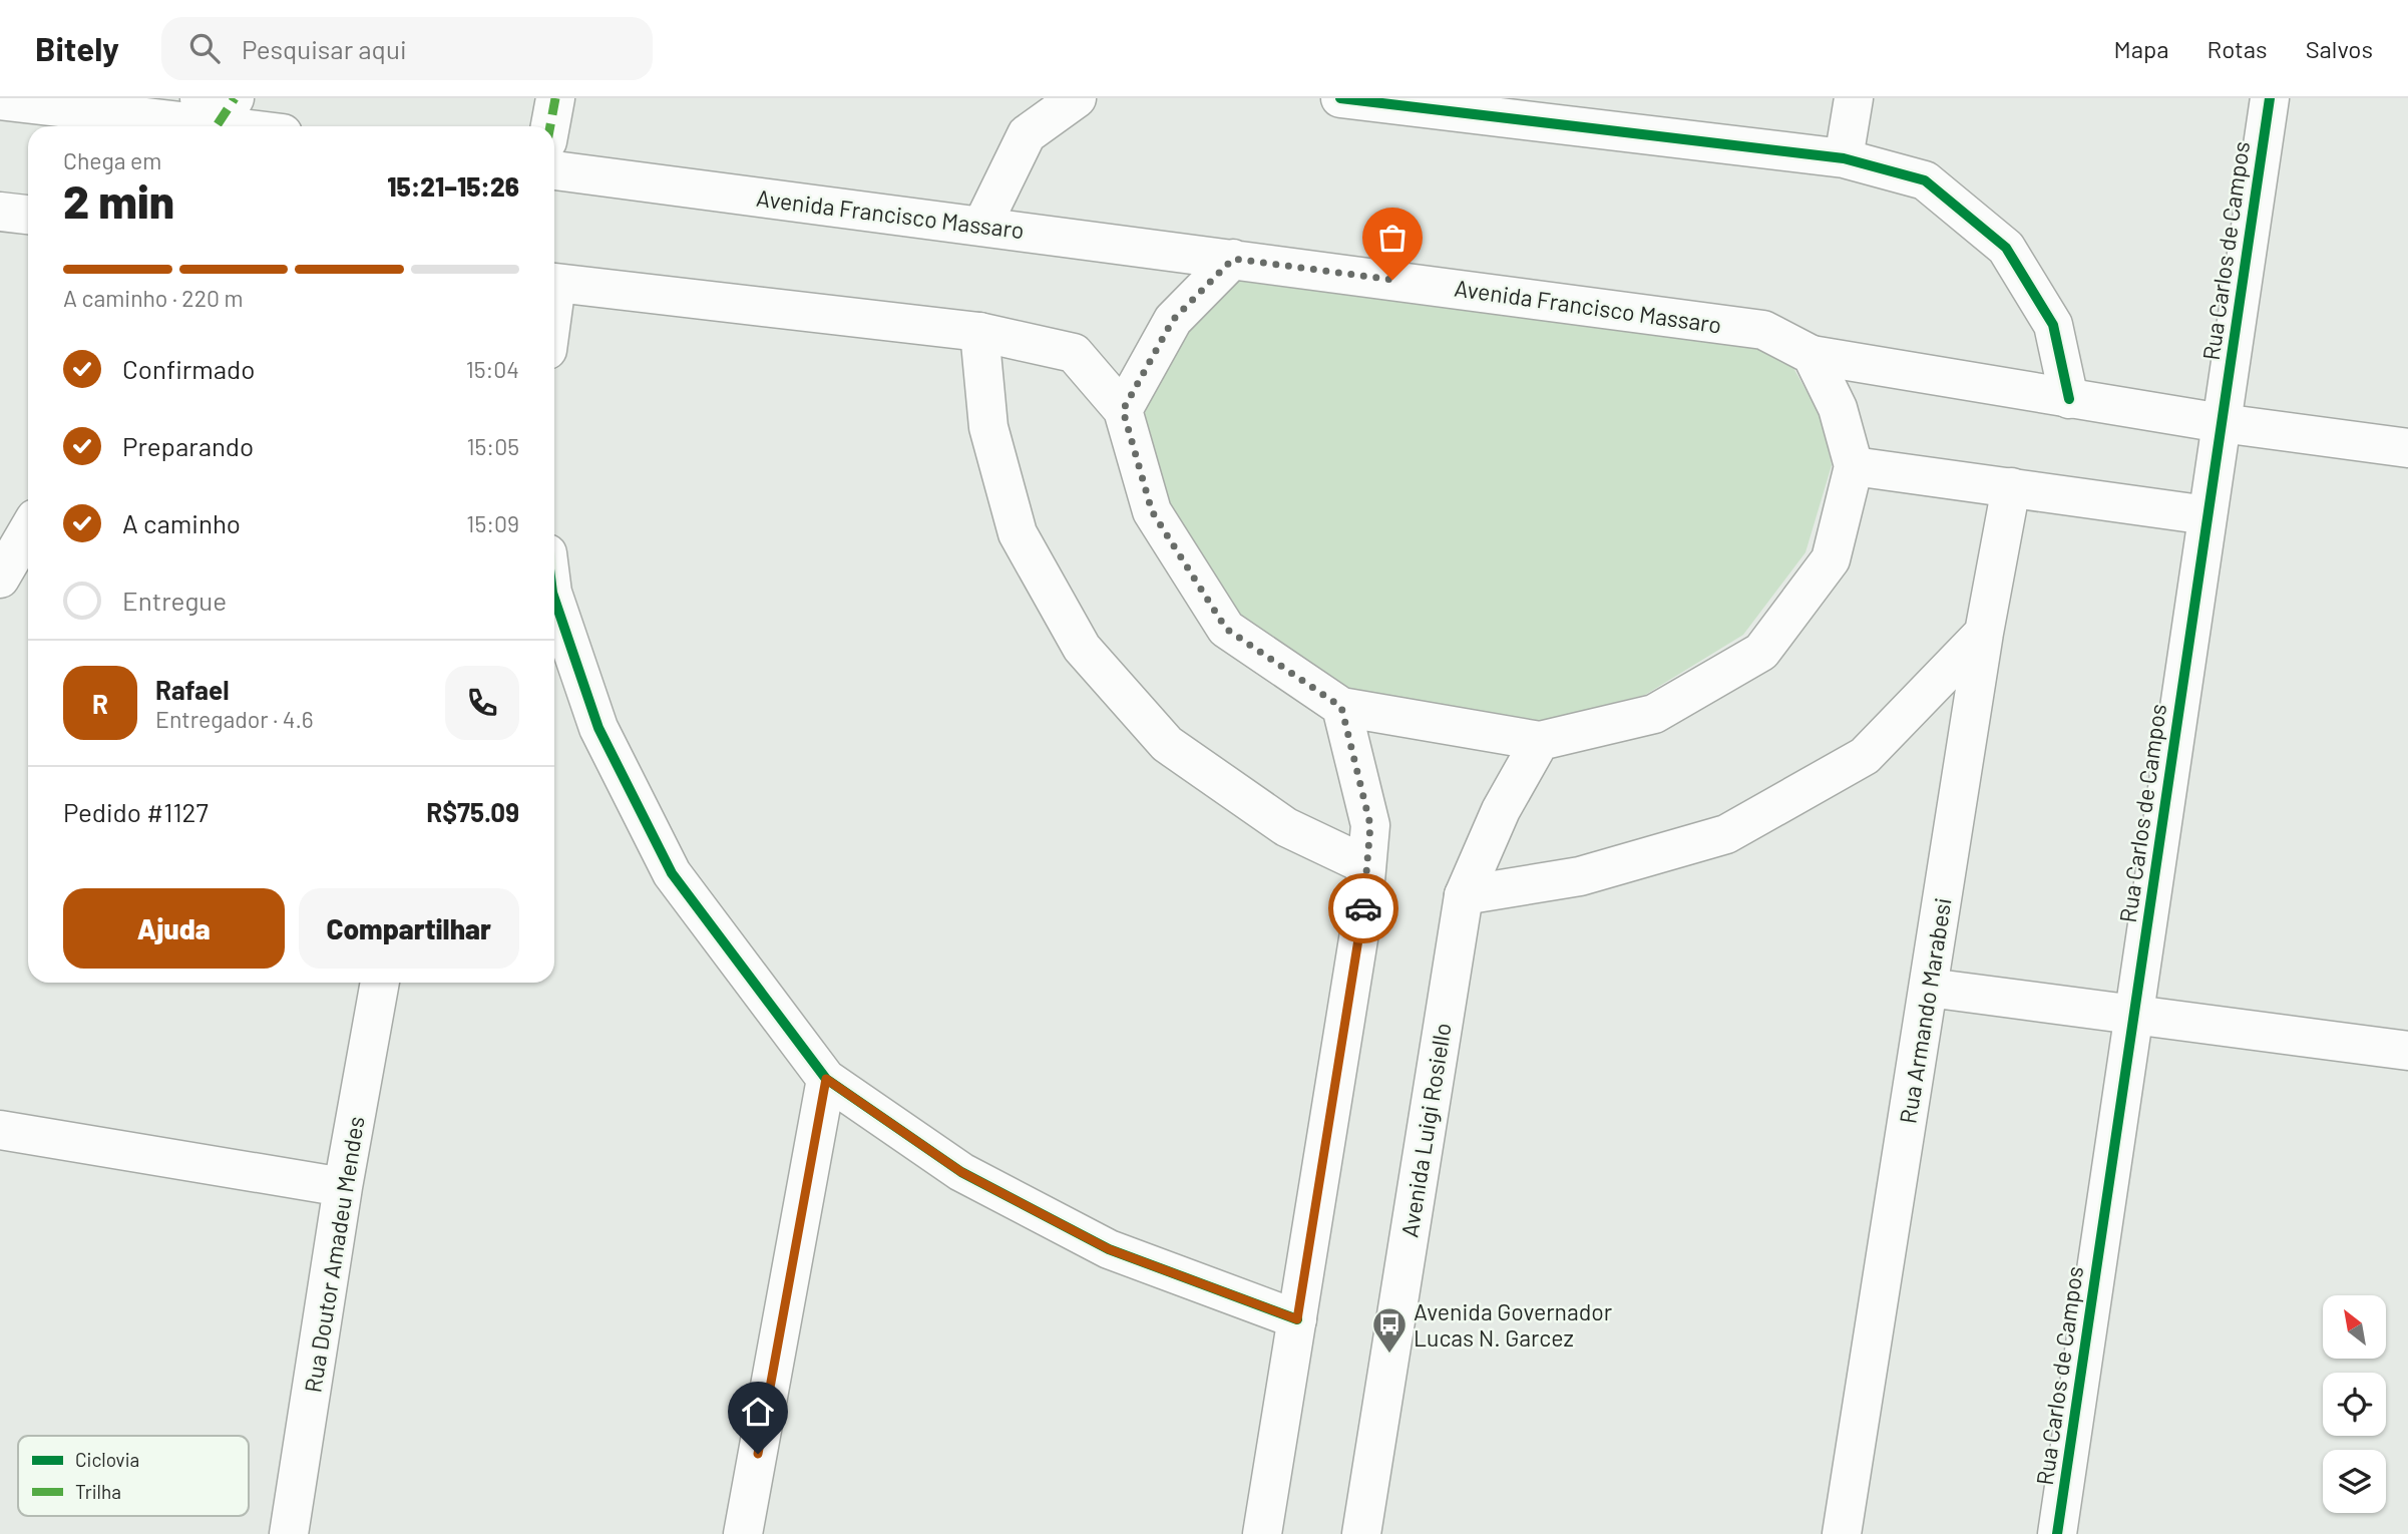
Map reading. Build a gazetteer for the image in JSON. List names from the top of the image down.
{
  "streets": {
    "street": [
      "Avenida Francisco Massaro",
      "Rua Carlos de Campos",
      "Rua Armando Marabesi",
      "Avenida Luigi Rosiello",
      "Rua Doutor Amadeu Mendes"
    ]
  },
  "crossings": [
    ["Avenida Francisco Massaro", "Rua Carlos de Campos"]
  ],
  "places": {
    "bus stop": ["Avenida Governador Lucas N. Garcez"]
  },
  "legend": ["Ciclovia", "Trilha"],
  "north": "top left",
  "page": {
    "header": "Bitely",
    "search": "Pesquisar aqui",
    "nav": ["Mapa", "Rotas", "Salvos"],
    "heading": ["2 min", "Chega em", "15:21–15:26"],
    "panel": [
      "Rafael",
      "Entregador · 4.6",
      "Pedido #1127",
      "R$75.09"
    ],
    "bar": "A caminho · 220 m",
    "list": [
      ["Confirmado", "15:04"],
      ["Preparando", "15:05"],
      ["A caminho", "15:09"],
      "Entregue"
    ],
    "round": "R",
    "buttons": ["Ajuda", "Compartilhar"]
  }
}
